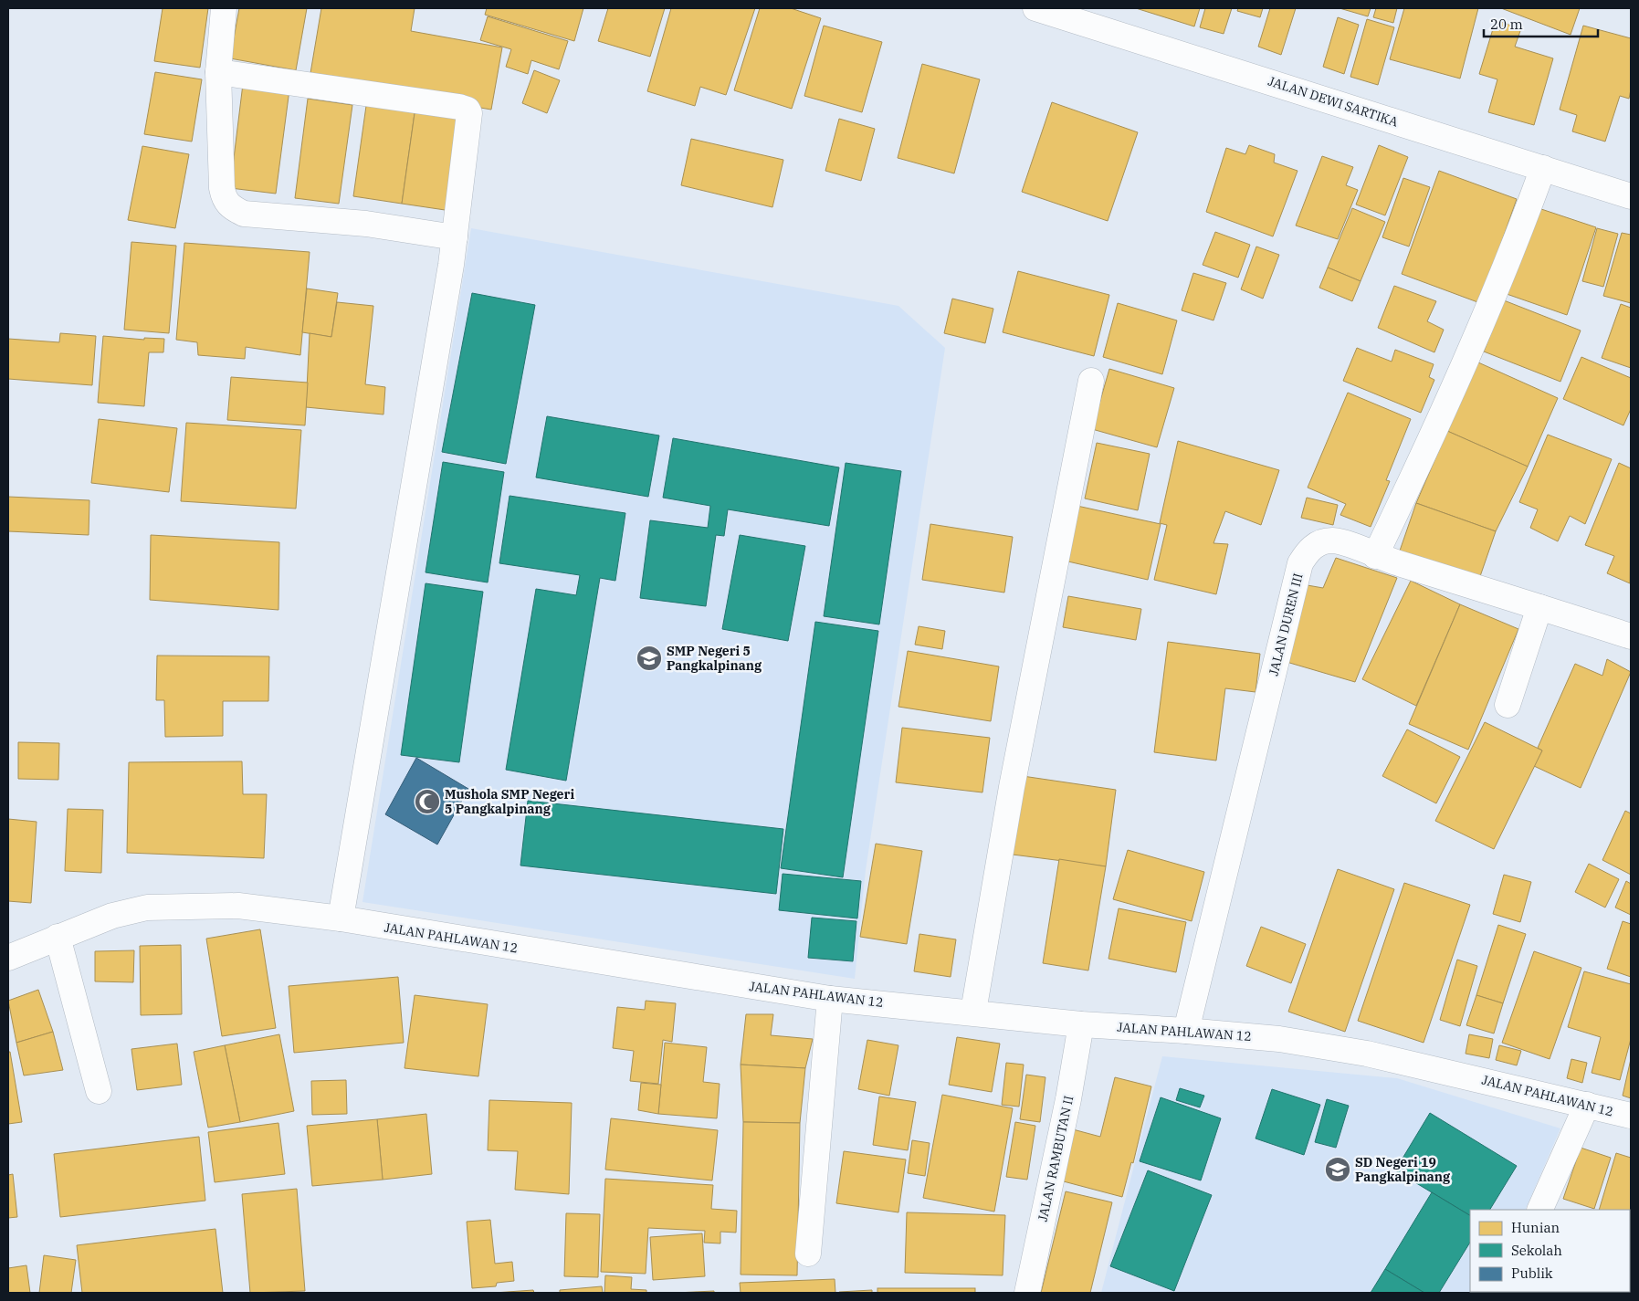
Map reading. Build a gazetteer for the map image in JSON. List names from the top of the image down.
{
  "streets": {
    "street": [
      "JALAN DEWI SARTIKA",
      "JALAN DUREN III",
      "JALAN PAHLAWAN 12",
      "JALAN RAMBUTAN II"
    ]
  },
  "crossings": [
    ["JALAN DUREN III", "JALAN PAHLAWAN 12"],
    ["JALAN PAHLAWAN 12", "JALAN RAMBUTAN II"]
  ],
  "places": {
    "school or university": ["SMP Negeri 5 Pangkalpinang", "SD Negeri 19 Pangkalpinang"],
    "mosque": ["Mushola SMP Negeri 5 Pangkalpinang"]
  },
  "legend": ["Hunian", "Sekolah", "Publik"],
  "scale_bar": "20 m"
}
